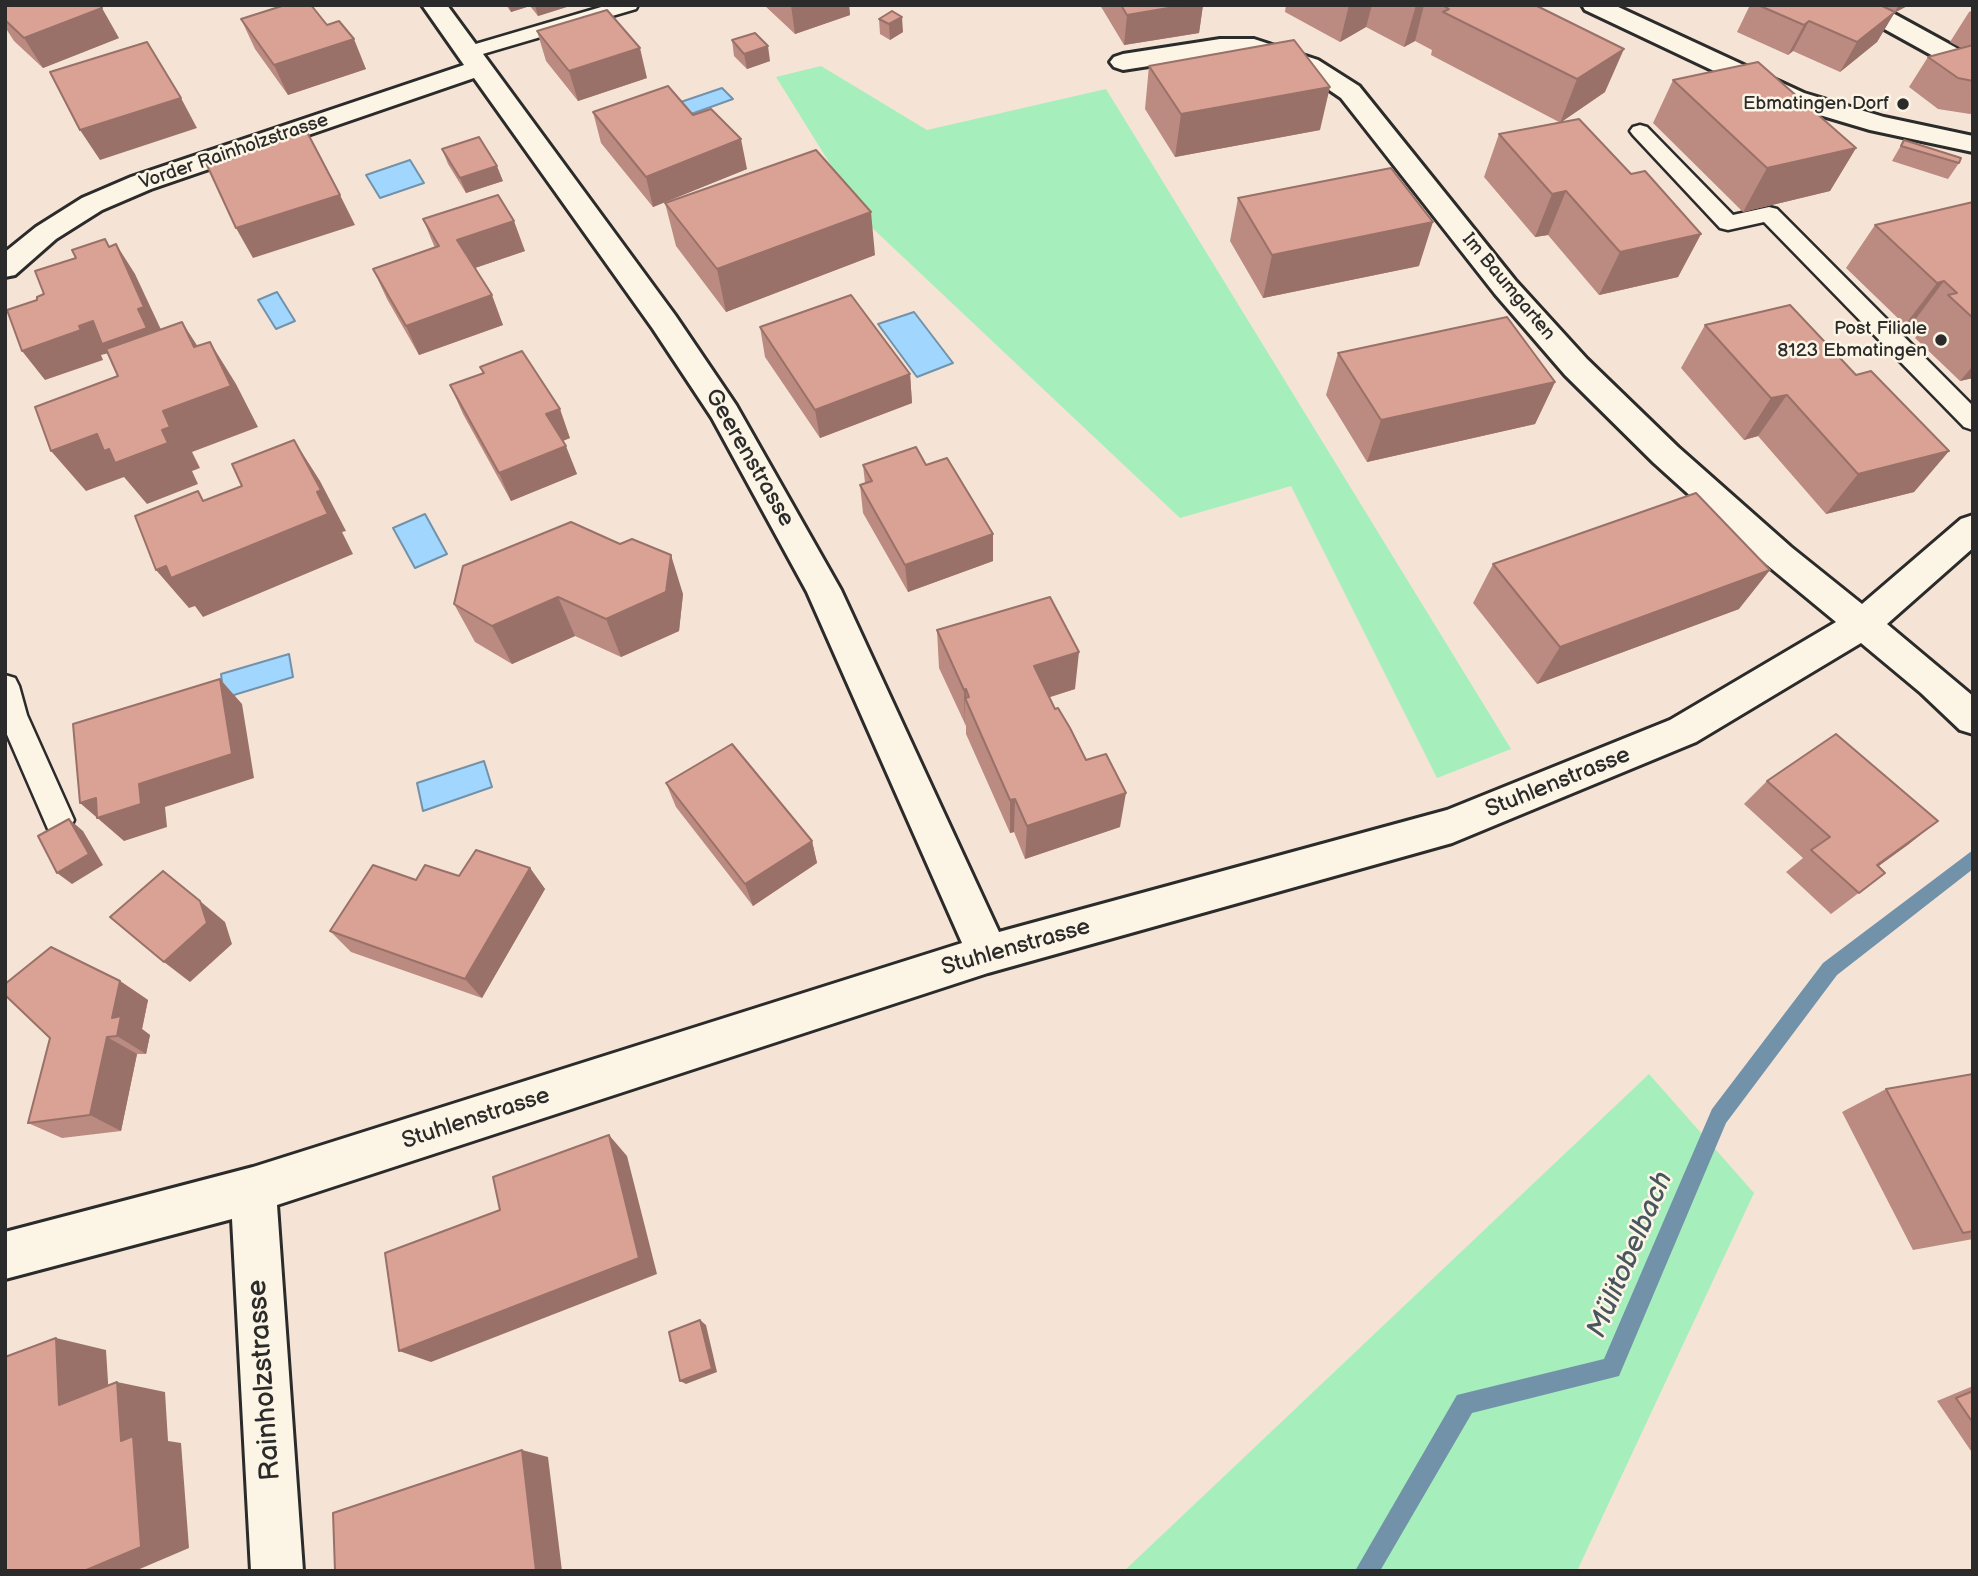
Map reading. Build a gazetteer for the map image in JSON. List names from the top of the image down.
{
  "streets": {
    "street": [
      "Vorder Rainholzstrasse",
      "Im Baumgarten",
      "Geerenstrasse",
      "Stuhlenstrasse",
      "Rainholzstrasse"
    ]
  },
  "crossings": [
    ["Vorder Rainholzstrasse", "Geerenstrasse"],
    ["Im Baumgarten", "Stuhlenstrasse"],
    ["Geerenstrasse", "Stuhlenstrasse"],
    ["Stuhlenstrasse", "Rainholzstrasse"]
  ],
  "water": ["Mülitobelbach"],
  "places": ["Ebmatingen Dorf", "Post Filiale 8123 Ebmatingen"]
}
